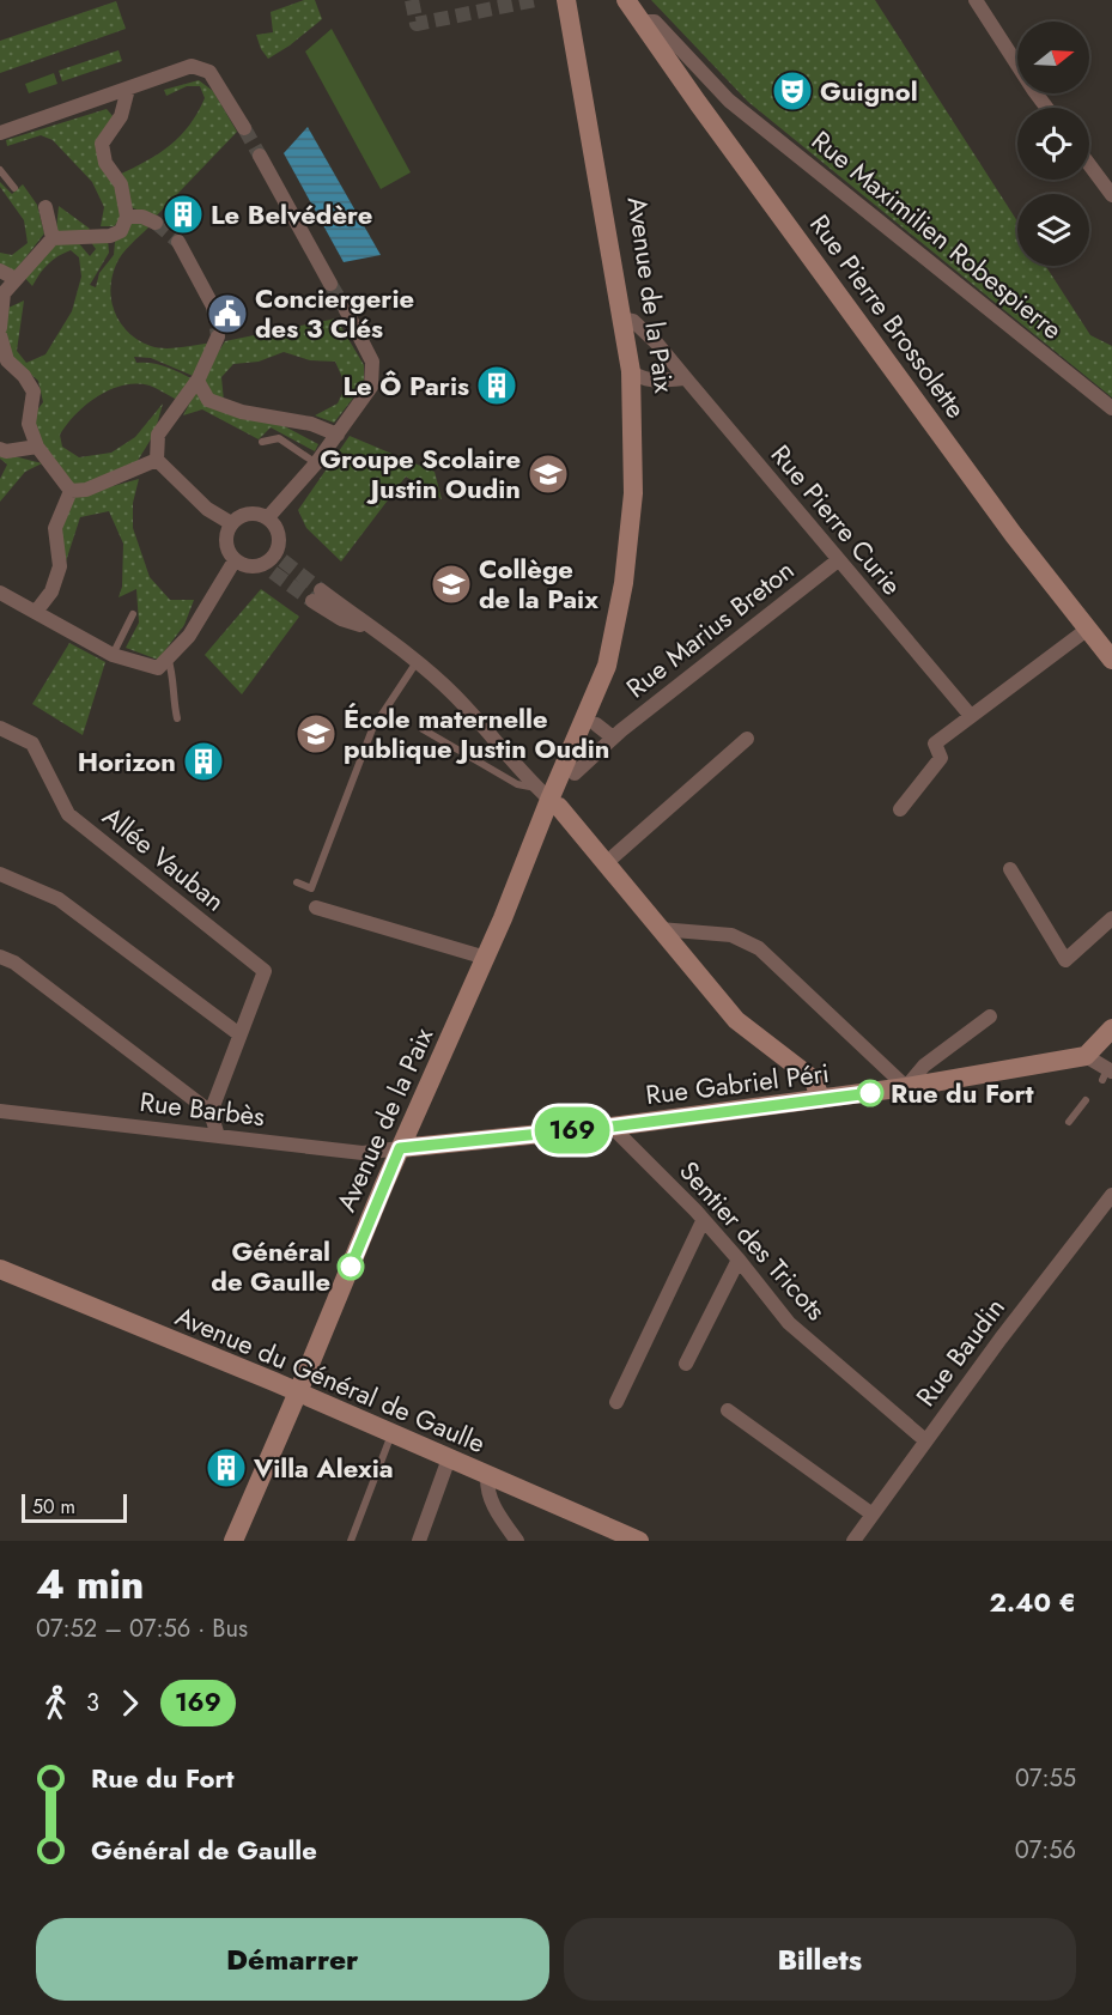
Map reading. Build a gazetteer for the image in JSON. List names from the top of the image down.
{
  "streets": {
    "main road": [
      "Avenue de la Paix",
      "Rue Pierre Brossolette",
      "Rue Gabriel Péri",
      "Avenue du Général de Gaulle"
    ],
    "street": [
      "Rue Maximilien Robespierre",
      "Rue Pierre Curie",
      "Rue Marius Breton",
      "Allée Vauban",
      "Rue Barbès",
      "Sentier des Tricots",
      "Rue Baudin"
    ]
  },
  "crossings": [
    ["Rue Maximilien Robespierre", "Rue Pierre Brossolette"],
    ["Avenue de la Paix", "Rue Pierre Curie"],
    ["Avenue de la Paix", "Rue Marius Breton"],
    ["Avenue de la Paix", "Rue Gabriel Péri"],
    ["Avenue de la Paix", "Rue Barbès"],
    ["Avenue de la Paix", "Avenue du Général de Gaulle"],
    ["Rue Pierre Curie", "Rue Marius Breton"],
    ["Rue Gabriel Péri", "Rue Barbès"],
    ["Rue Gabriel Péri", "Sentier des Tricots"],
    ["Sentier des Tricots", "Rue Baudin"]
  ],
  "places": {
    "theatre": ["Guignol"],
    "building": [
      "Le Belvédère",
      "Le Ô Paris",
      "Horizon",
      "Villa Alexia"
    ],
    "public building": ["Conciergerie des 3 Clés"],
    "school or university": ["Groupe Scolaire Justin Oudin", "Collège de la Paix", "École maternelle publique Justin Oudin"],
    "other": ["Rue du Fort", "Général de Gaulle"]
  },
  "lines": ["bus line 169"],
  "scale_bar": "50 m",
  "north": "right",
  "page": {
    "on_map": "169",
    "scale": "50 m",
    "heading": ["4 min", "07:52 – 07:56 · Bus", "2.40 €"],
    "legs": ["3", "169"],
    "list": [
      {
        "name": "Rue du Fort",
        "value": "07:55"
      },
      {
        "name": "Général de Gaulle",
        "value": "07:56"
      }
    ],
    "buttons": ["Démarrer", "Billets"]
  }
}
